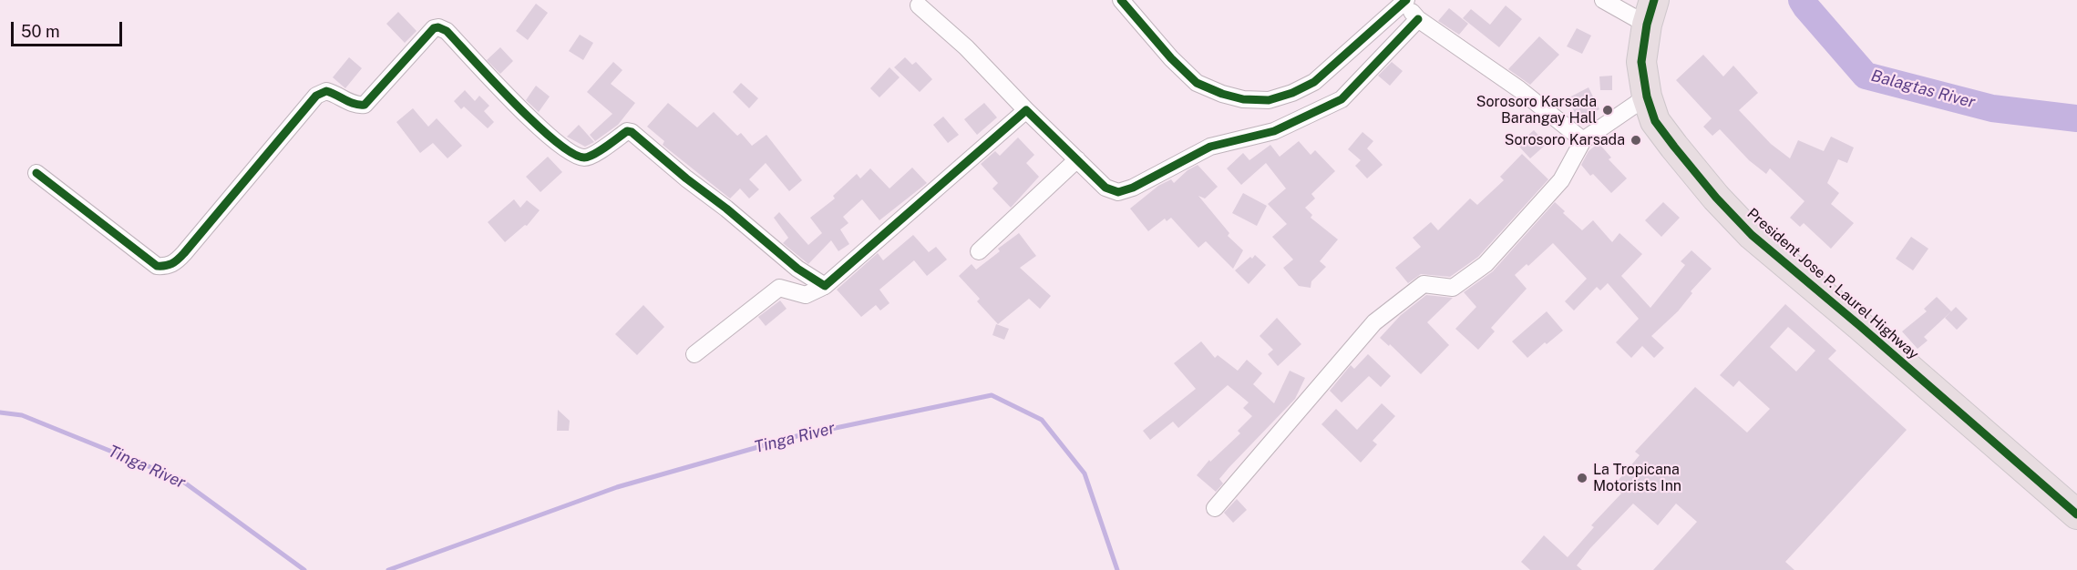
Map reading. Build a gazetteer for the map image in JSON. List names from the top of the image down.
{
  "streets": {
    "highway": ["President Jose P. Laurel Highway"]
  },
  "water": ["Balagtas River", "Tinga River"],
  "places": ["Sorosoro Karsada Barangay Hall", "Sorosoro Karsada", "La Tropicana Motorists Inn"],
  "scale_bar": "50 m"
}
